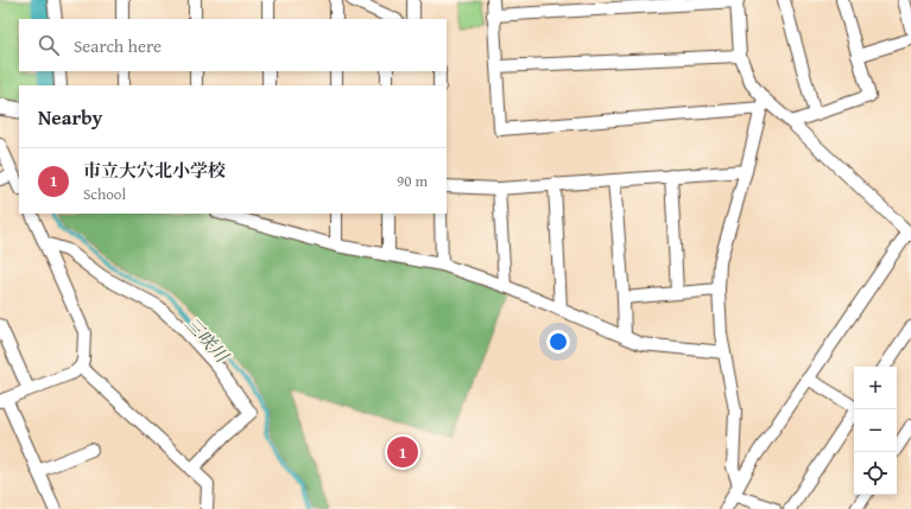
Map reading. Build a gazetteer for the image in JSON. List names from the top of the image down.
{
  "water": ["三咲川"],
  "page": {
    "search": "Search here",
    "heading": "Nearby",
    "list": [
      {
        "mark": "1",
        "name": "市立大穴北小学校",
        "note": "School",
        "value": "90 m"
      }
    ],
    "map_buttons": ["+", "−"],
    "pins": "1"
  }
}
